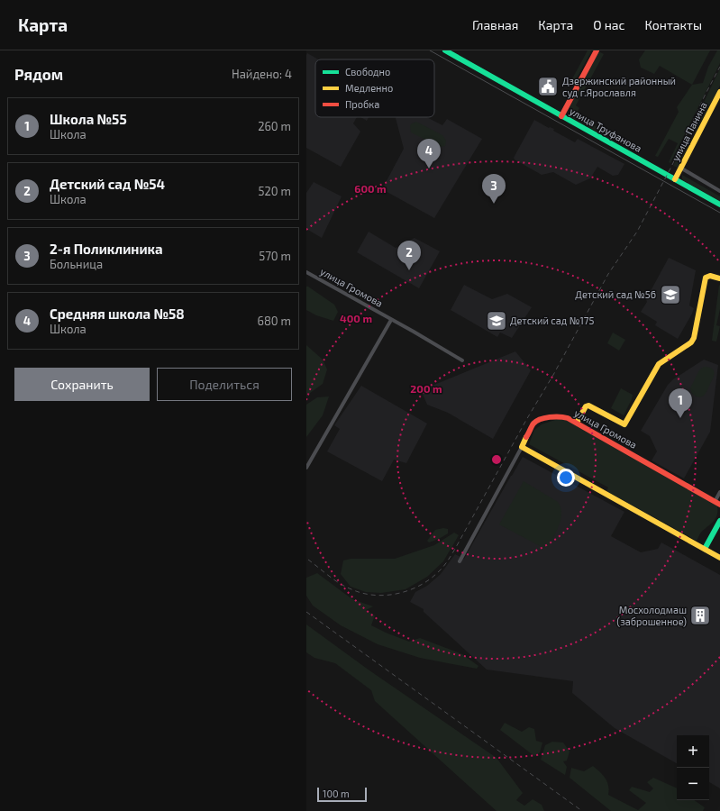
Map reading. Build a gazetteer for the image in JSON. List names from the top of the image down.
{
  "streets": {
    "street": ["улица Труфанова", "улица Панина", "улица Громова"]
  },
  "crossings": [
    ["улица Труфанова", "улица Панина"]
  ],
  "places": {
    "public building": ["Дзержинский районный суд г.Ярославля"],
    "school or university": ["Детский сад №56", "Детский сад №175"],
    "building": ["Мосхолодмаш (заброшенное)"]
  },
  "legend": ["Свободно", "Медленно", "Пробка"],
  "scale_bar": "100 m",
  "page": {
    "header": "Карта",
    "nav": [
      "Главная",
      "Карта",
      "О нас",
      "Контакты"
    ],
    "heading": ["Рядом", "Найдено: 4"],
    "list": [
      {
        "mark": "1",
        "name": "Школа №55",
        "note": "Школа",
        "value": "260 m"
      },
      {
        "mark": "2",
        "name": "Детский сад №54",
        "note": "Школа",
        "value": "520 m"
      },
      {
        "mark": "3",
        "name": "2-я Поликлиника",
        "note": "Больница",
        "value": "570 m"
      },
      {
        "mark": "4",
        "name": "Средняя школа №58",
        "note": "Школа",
        "value": "680 m"
      }
    ],
    "pins": [
      "4",
      "3",
      "2",
      "1"
    ],
    "buttons": ["Сохранить", "Поделиться"],
    "map_buttons": ["+", "−"],
    "scale": "100 m"
  },
  "rings": ["600 m", "400 m", "200 m"]
}
